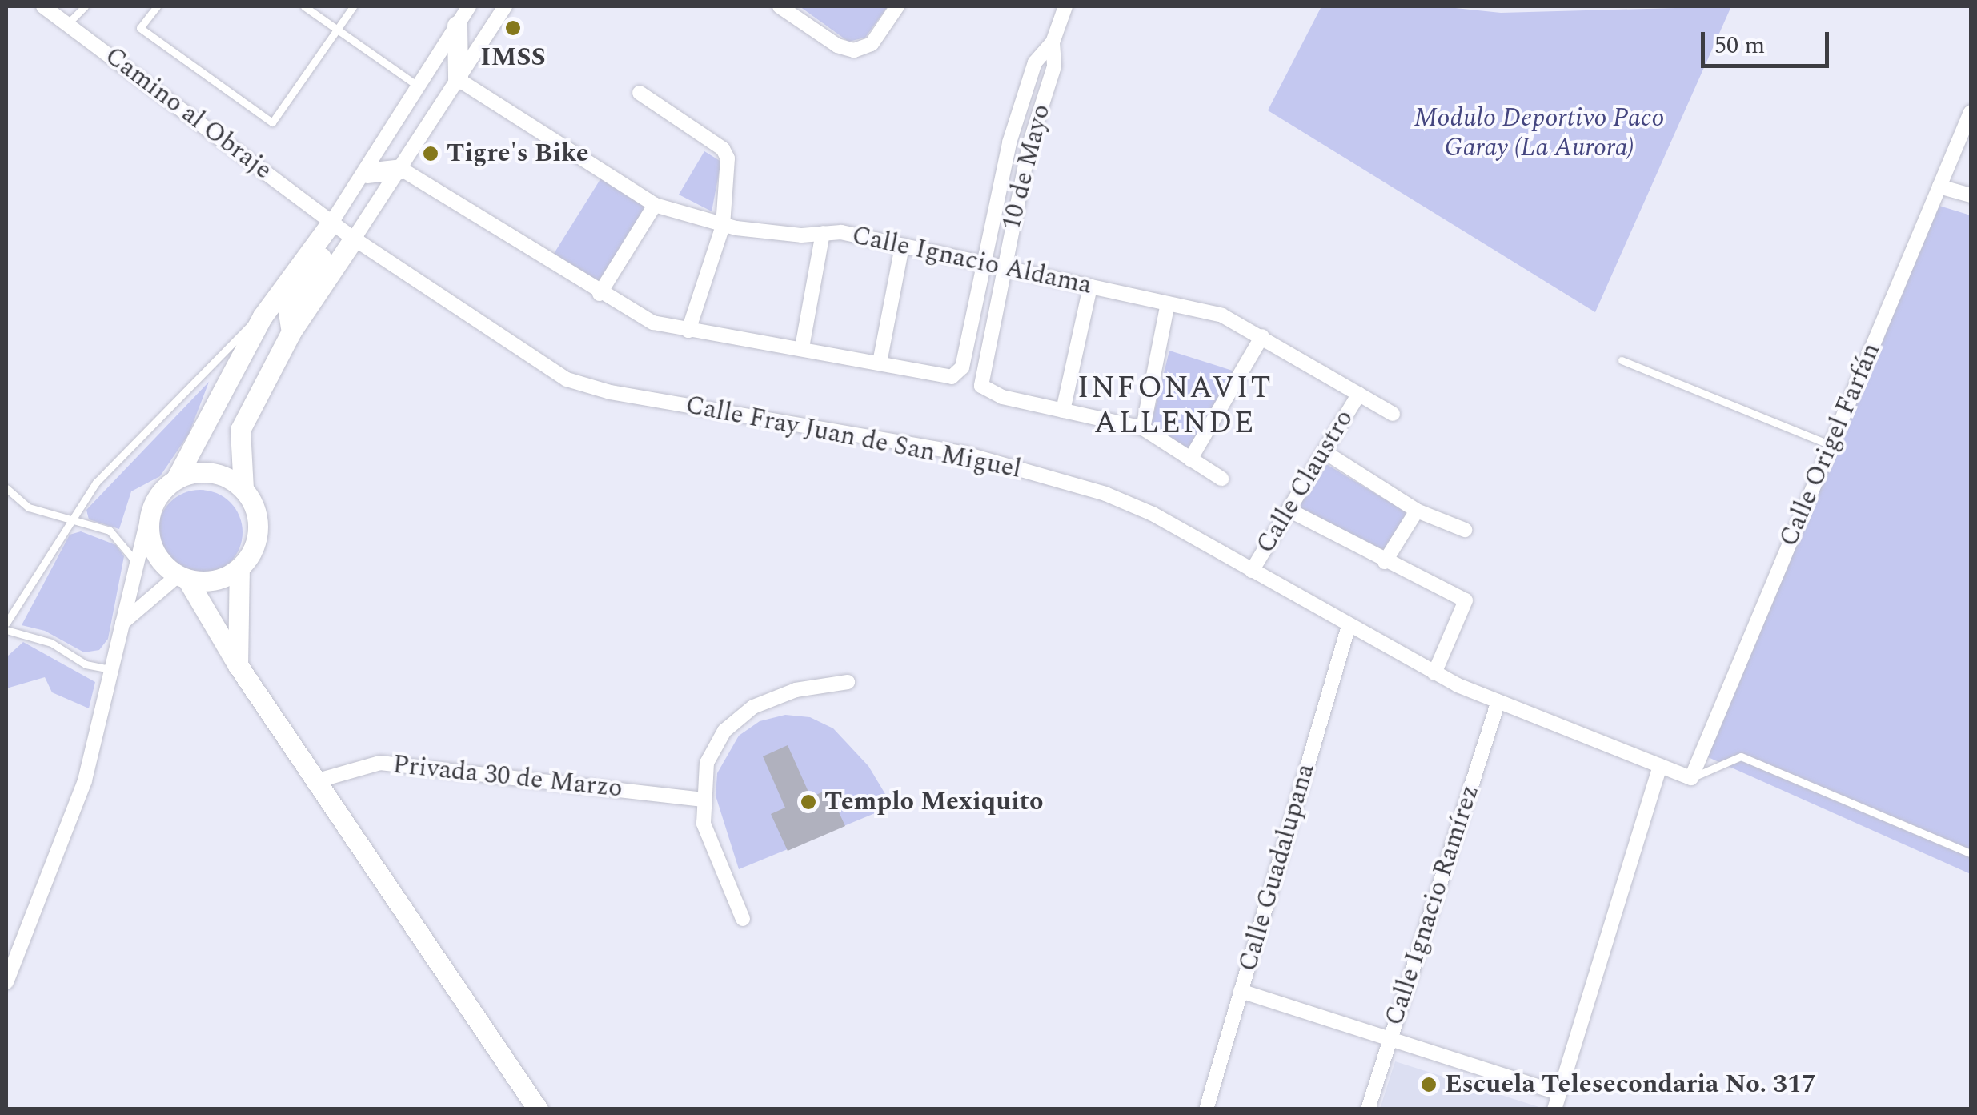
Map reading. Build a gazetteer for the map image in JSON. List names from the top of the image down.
{
  "streets": {
    "street": [
      "Camino al Obraje",
      "10 de Mayo",
      "Calle Ignacio Aldama",
      "Calle Fray Juan de San Miguel",
      "Calle Origel Farfán",
      "Calle Claustro",
      "Privada 30 de Marzo",
      "Calle Guadalupana",
      "Calle Ignacio Ramírez"
    ]
  },
  "crossings": [
    ["Camino al Obraje", "Calle Fray Juan de San Miguel"],
    ["10 de Mayo", "Calle Ignacio Aldama"],
    ["Calle Ignacio Aldama", "Calle Claustro"],
    ["Calle Fray Juan de San Miguel", "Calle Origel Farfán"],
    ["Calle Fray Juan de San Miguel", "Calle Claustro"],
    ["Calle Fray Juan de San Miguel", "Calle Guadalupana"],
    ["Calle Fray Juan de San Miguel", "Calle Ignacio Ramírez"]
  ],
  "districts": ["INFONAVIT ALLENDE"],
  "parks": ["Modulo Deportivo Paco Garay (La Aurora)"],
  "places": [
    "IMSS",
    "Tigre's Bike",
    "Templo Mexiquito",
    "Escuela Telesecondaria No. 317"
  ],
  "scale_bar": "50 m"
}
